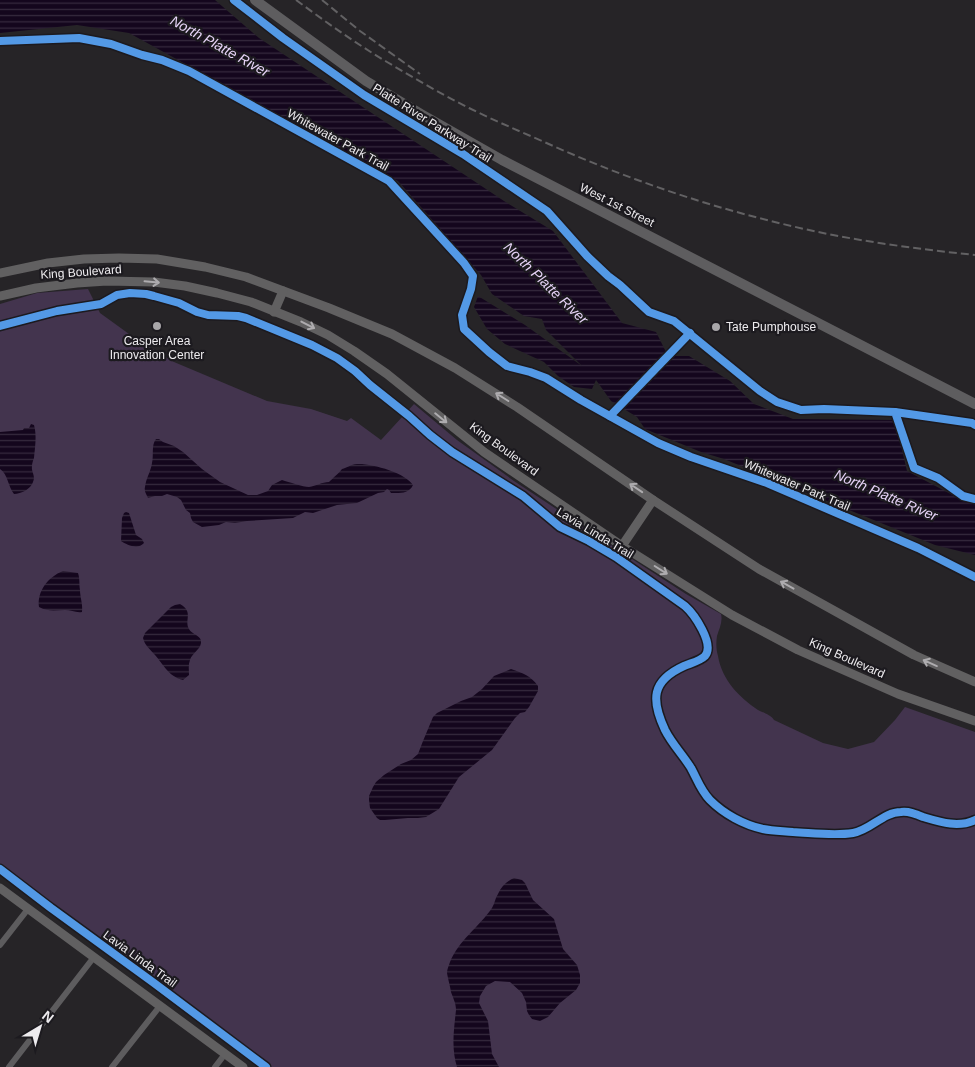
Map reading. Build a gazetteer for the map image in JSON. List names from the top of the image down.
{
  "streets": {
    "main road": ["West 1st Street"],
    "street": ["King Boulevard"],
    "cycle path": ["Platte River Parkway Trail", "Whitewater Park Trail", "Lavia Linda Trail"]
  },
  "water": ["North Platte River"],
  "places": ["Casper Area Innovation Center", "Tate Pumphouse"],
  "north": "top right"
}
